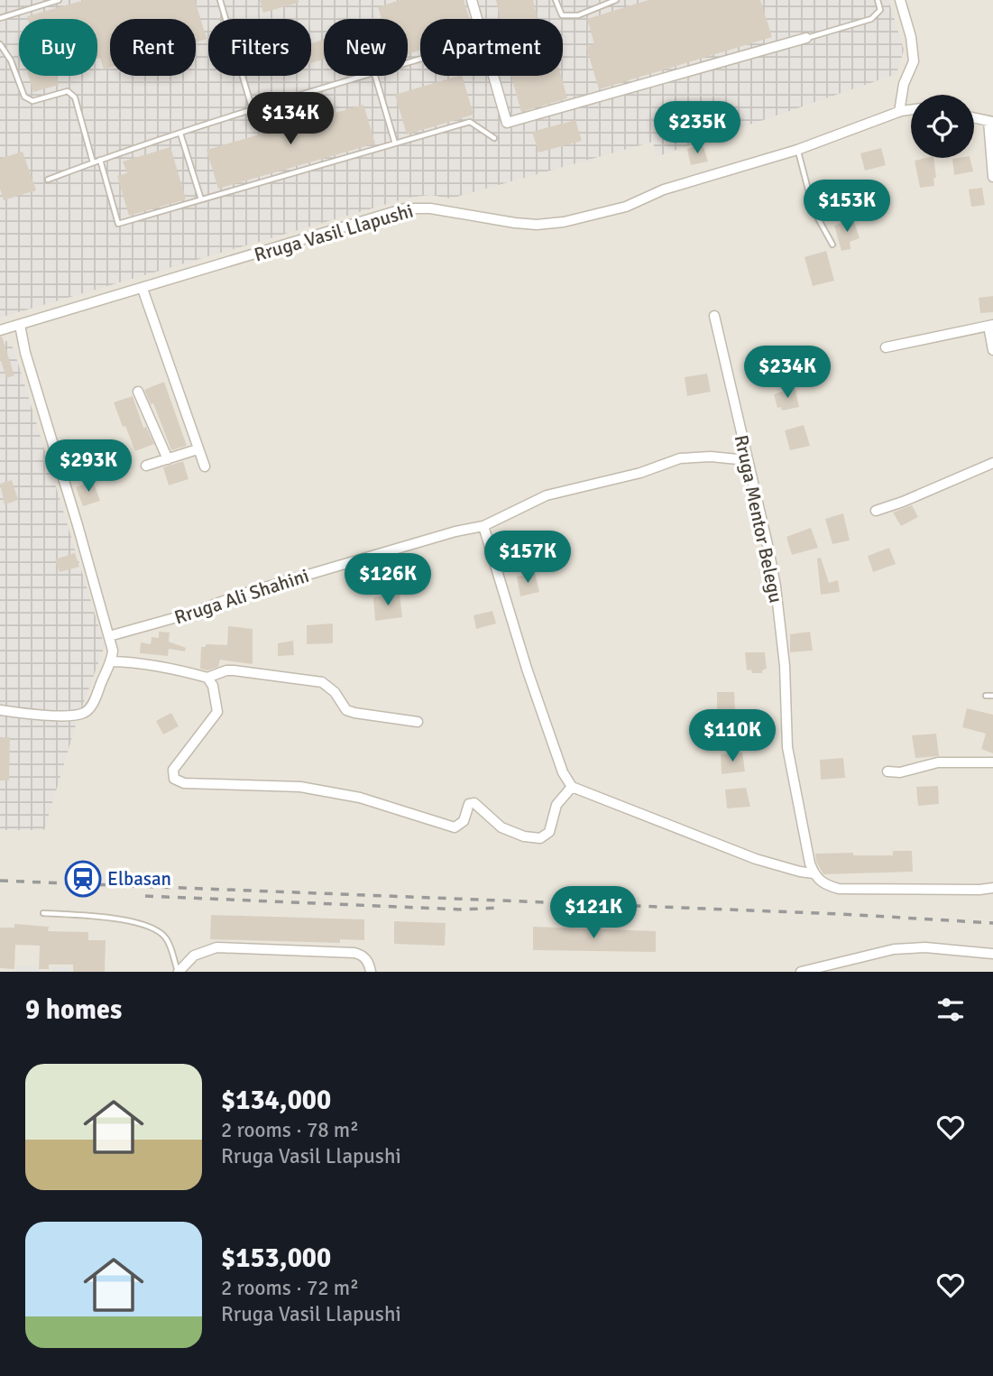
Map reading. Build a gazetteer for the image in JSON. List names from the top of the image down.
{
  "streets": {
    "street": ["Rruga Vasil Llapushi", "Rruga Mentor Belegu", "Rruga Ali Shahini"]
  },
  "crossings": [
    ["Rruga Mentor Belegu", "Rruga Ali Shahini"]
  ],
  "places": {
    "station": ["Elbasan"]
  },
  "page": {
    "chip": [
      "Buy",
      "Rent",
      "Filters",
      "New",
      "Apartment"
    ],
    "price": [
      "$134K",
      "$235K",
      "$153K",
      "$234K",
      "$293K",
      "$157K",
      "$126K",
      "$110K",
      "$121K"
    ],
    "heading": "9 homes",
    "list": [
      {
        "name": "$134,000",
        "note": "2 rooms · 78 m² · Rruga Vasil Llapushi"
      },
      {
        "name": "$153,000",
        "note": "2 rooms · 72 m² · Rruga Vasil Llapushi"
      }
    ]
  }
}
